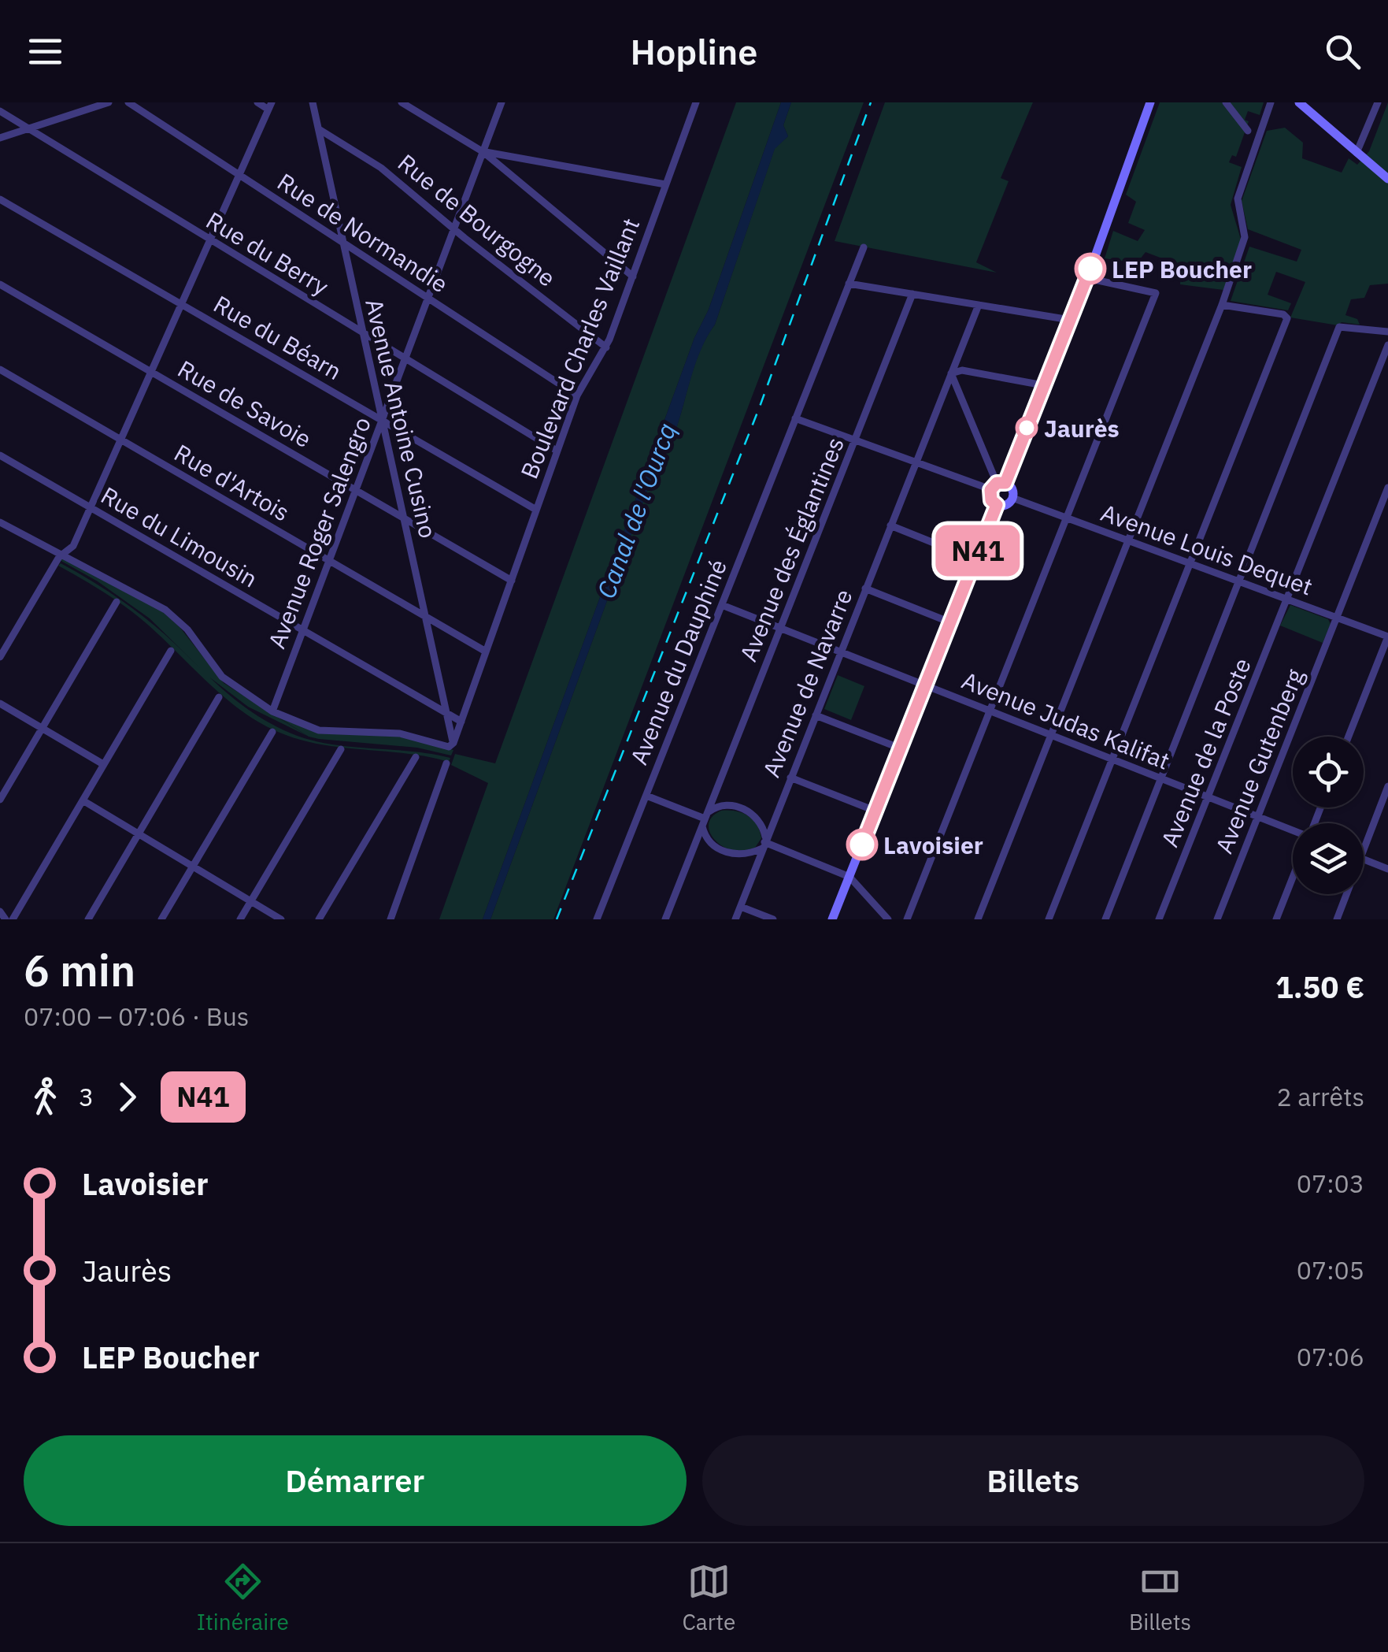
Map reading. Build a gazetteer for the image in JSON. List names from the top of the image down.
{
  "streets": {
    "street": [
      "Rue de Bourgogne",
      "Rue de Normandie",
      "Rue du Berry",
      "Rue du Béarn",
      "Boulevard Charles Vaillant",
      "Rue de Savoie",
      "Avenue Antoine Cusino",
      "Rue d'Artois",
      "Avenue Roger Salengro",
      "Rue du Limousin",
      "Avenue des Églantines",
      "Avenue Louis Dequet",
      "Avenue du Dauphiné",
      "Avenue de Navarre",
      "Avenue Judas Kalifat",
      "Avenue de la Poste",
      "Avenue Gutenberg"
    ]
  },
  "crossings": [
    ["Rue de Bourgogne", "Boulevard Charles Vaillant"],
    ["Rue de Bourgogne", "Avenue Antoine Cusino"],
    ["Rue de Bourgogne", "Avenue Roger Salengro"],
    ["Rue de Normandie", "Boulevard Charles Vaillant"],
    ["Rue de Normandie", "Avenue Antoine Cusino"],
    ["Rue de Normandie", "Avenue Roger Salengro"],
    ["Rue du Berry", "Boulevard Charles Vaillant"],
    ["Rue du Berry", "Avenue Antoine Cusino"],
    ["Rue du Berry", "Avenue Roger Salengro"],
    ["Rue du Béarn", "Boulevard Charles Vaillant"],
    ["Rue du Béarn", "Avenue Antoine Cusino"],
    ["Rue du Béarn", "Avenue Roger Salengro"],
    ["Boulevard Charles Vaillant", "Rue de Savoie"],
    ["Boulevard Charles Vaillant", "Avenue Antoine Cusino"],
    ["Boulevard Charles Vaillant", "Rue d'Artois"],
    ["Boulevard Charles Vaillant", "Rue du Limousin"],
    ["Rue de Savoie", "Avenue Antoine Cusino"],
    ["Rue de Savoie", "Avenue Roger Salengro"],
    ["Avenue Antoine Cusino", "Rue d'Artois"],
    ["Avenue Antoine Cusino", "Avenue Roger Salengro"],
    ["Avenue Antoine Cusino", "Rue du Limousin"],
    ["Rue d'Artois", "Avenue Roger Salengro"],
    ["Avenue Roger Salengro", "Rue du Limousin"],
    ["Avenue des Églantines", "Avenue de Navarre"],
    ["Avenue des Églantines", "Avenue Judas Kalifat"],
    ["Avenue Louis Dequet", "Avenue de la Poste"],
    ["Avenue Louis Dequet", "Avenue Gutenberg"],
    ["Avenue du Dauphiné", "Avenue Judas Kalifat"],
    ["Avenue de Navarre", "Avenue Judas Kalifat"],
    ["Avenue Judas Kalifat", "Avenue de la Poste"],
    ["Avenue Judas Kalifat", "Avenue Gutenberg"]
  ],
  "water": ["Canal de l'Ourcq"],
  "places": ["LEP Boucher", "Jaurès", "Lavoisier"],
  "lines": ["bus line N41"],
  "page": {
    "header": "Hopline",
    "on_map": "N41",
    "heading": ["6 min", "07:00 – 07:06 · Bus", "1.50 €"],
    "legs": ["3", "N41", "2 arrêts"],
    "list": [
      {
        "name": "Lavoisier",
        "value": "07:03"
      },
      {
        "name": "Jaurès",
        "value": "07:05"
      },
      {
        "name": "LEP Boucher",
        "value": "07:06"
      }
    ],
    "buttons": ["Démarrer", "Billets"],
    "tabs": ["Itinéraire", "Carte", "Billets"]
  }
}
